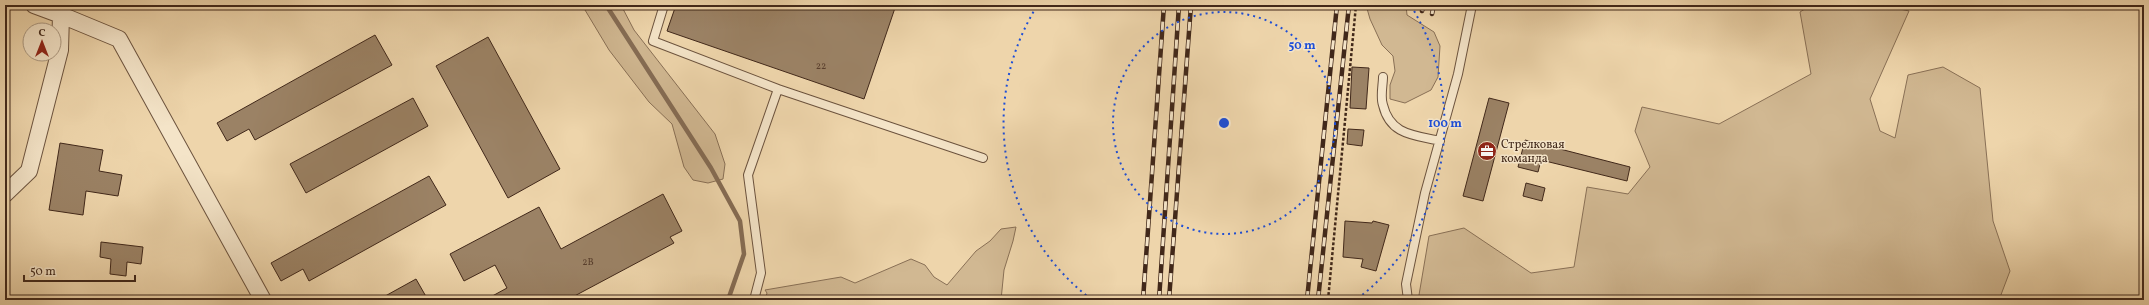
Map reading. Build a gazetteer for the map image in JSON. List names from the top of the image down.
{
  "places": {
    "office": ["Стрелковая команда"]
  },
  "house_numbers": ["22", "2В"],
  "scale_bar": "50 m",
  "north": "top",
  "rings": ["50 m", "100 m"]
}
